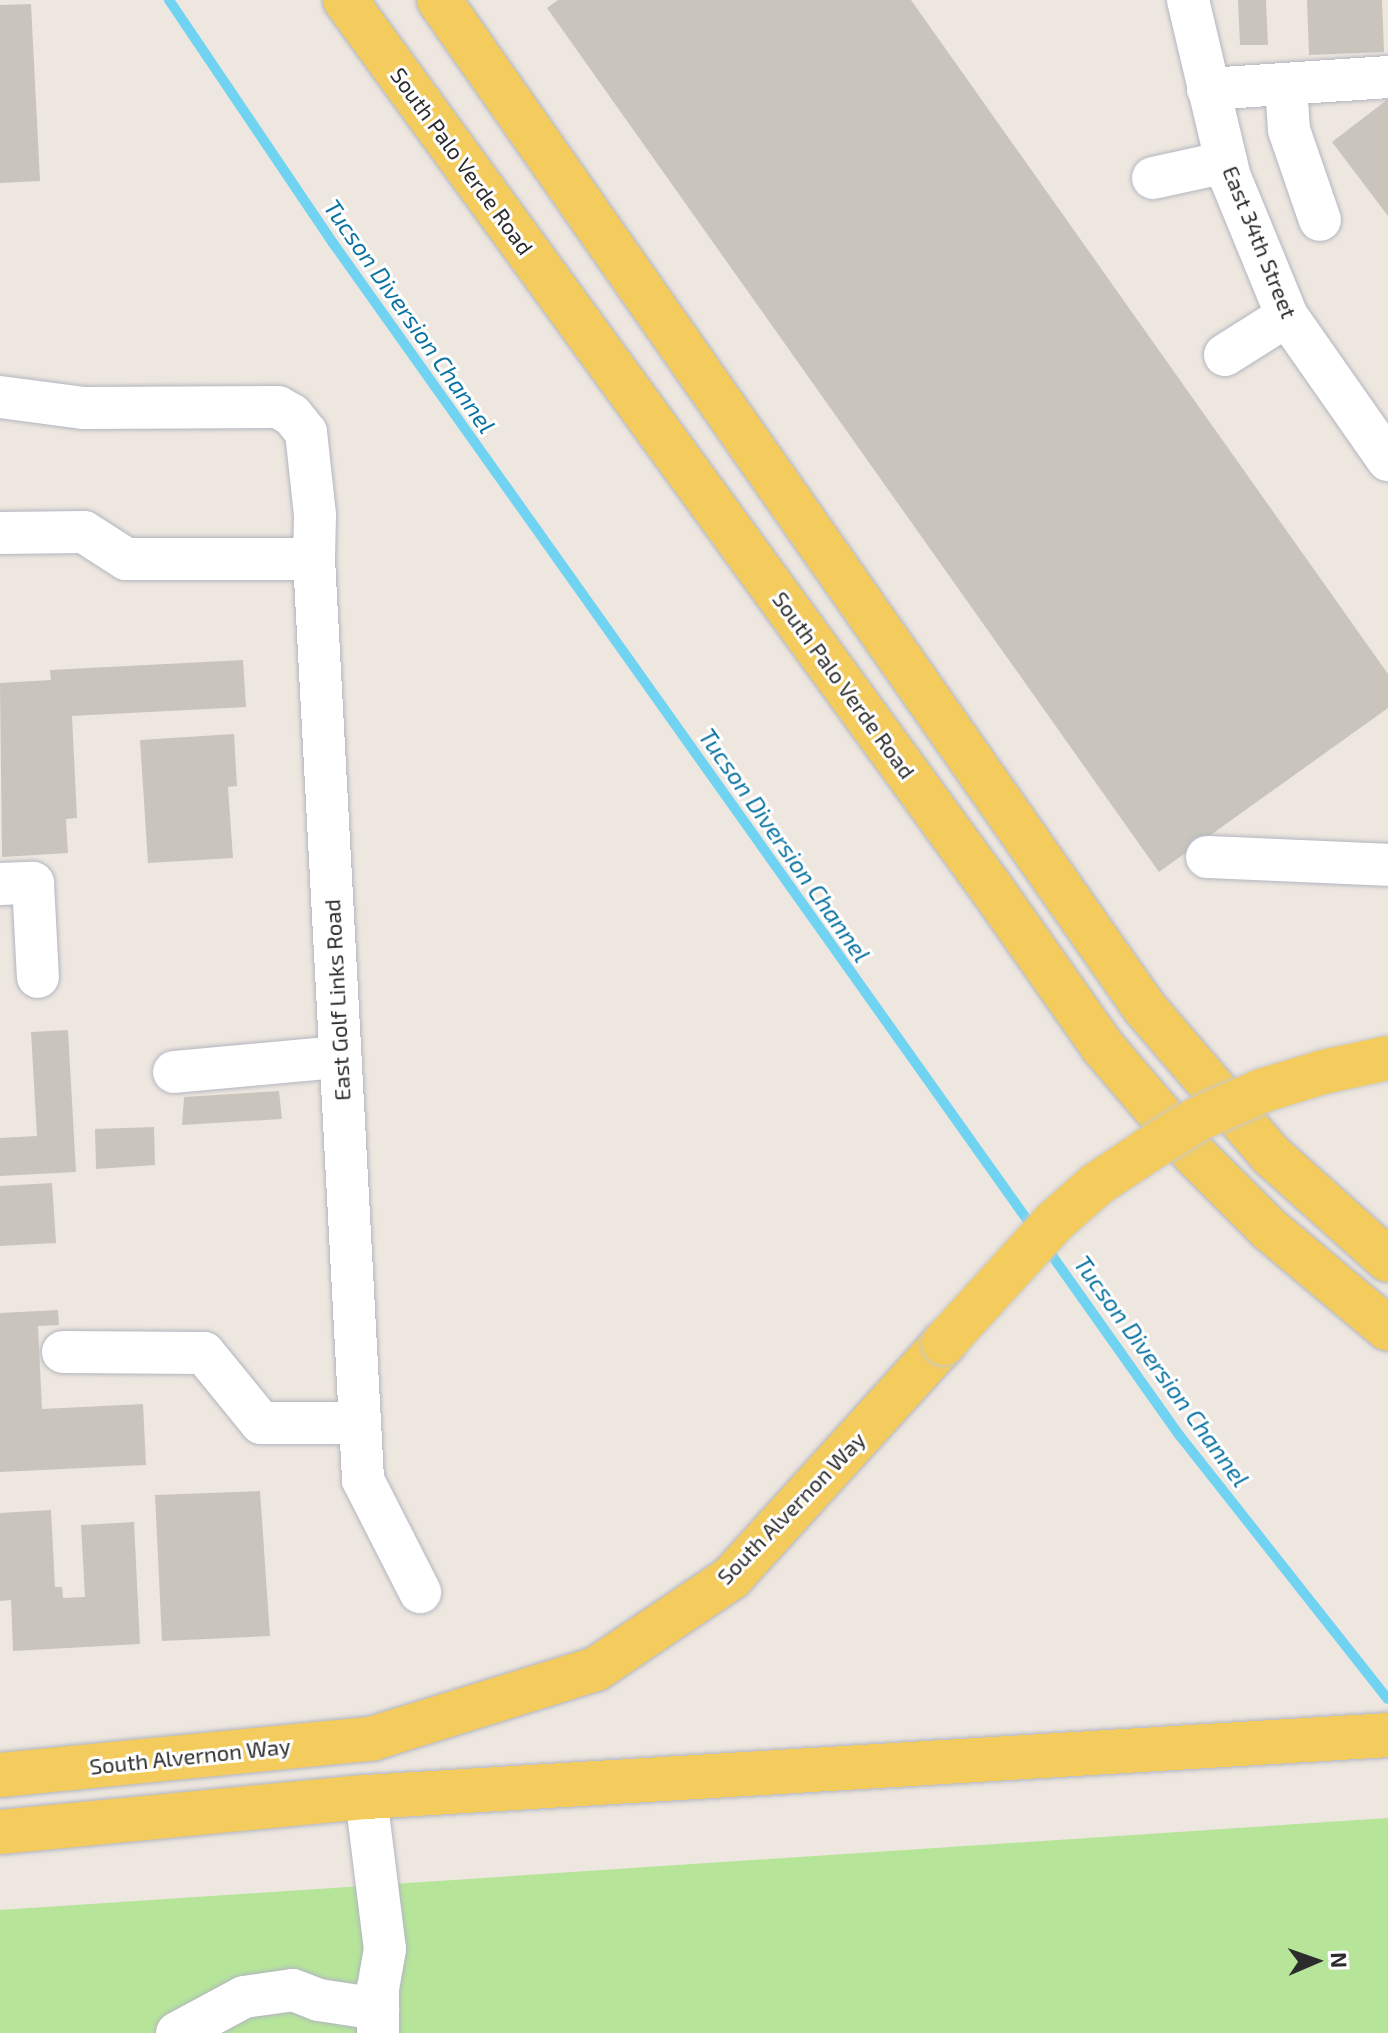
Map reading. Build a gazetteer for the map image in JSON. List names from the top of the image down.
{
  "streets": {
    "main road": ["South Palo Verde Road", "South Alvernon Way"],
    "street": ["East 34th Street", "East Golf Links Road"]
  },
  "water": ["Tucson Diversion Channel"],
  "north": "right"
}
